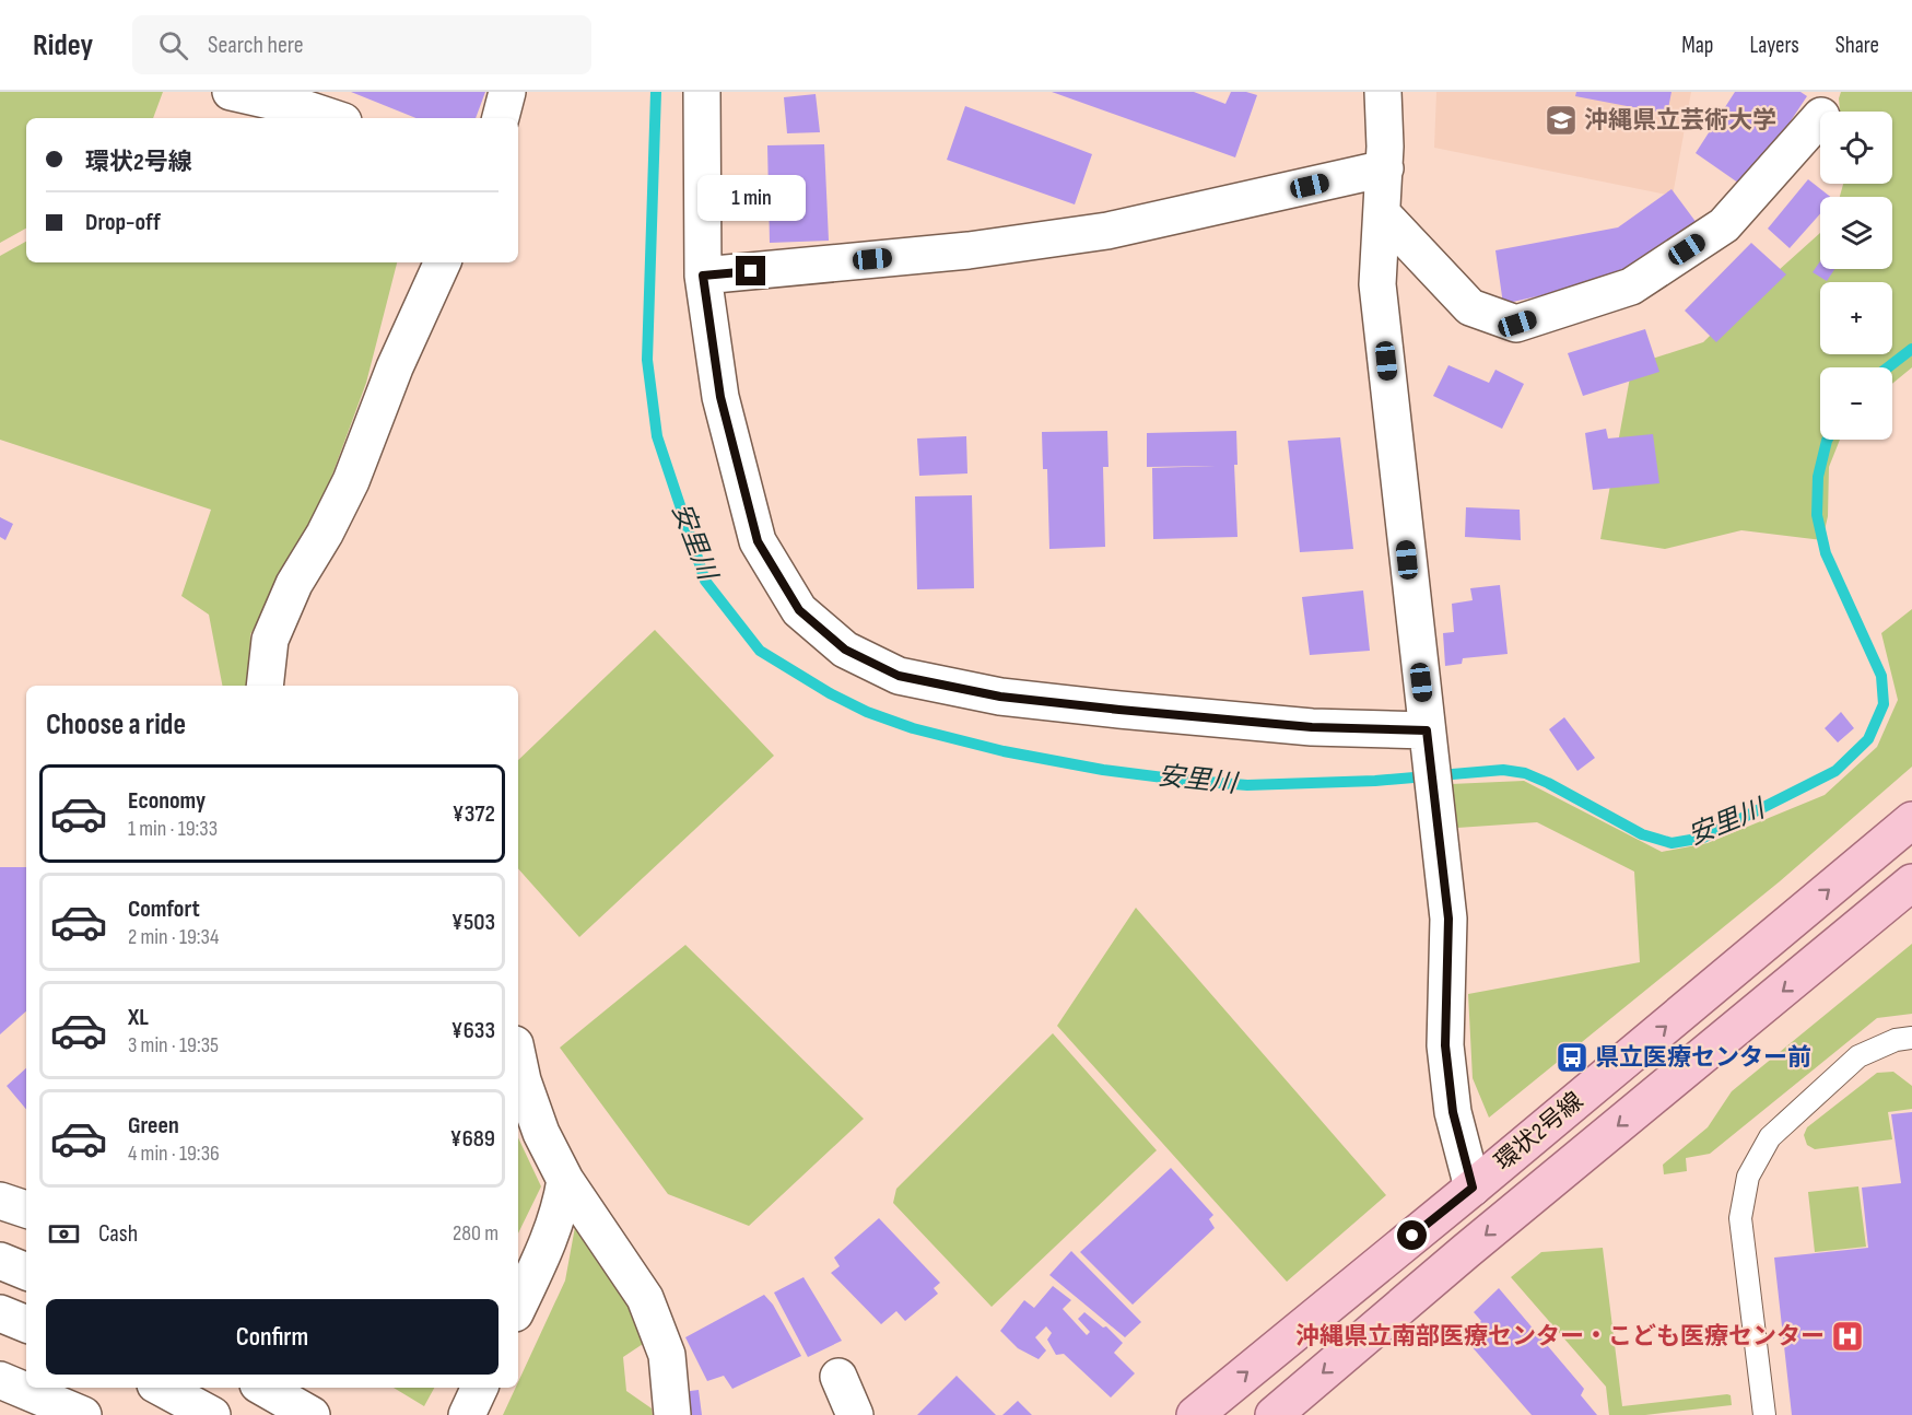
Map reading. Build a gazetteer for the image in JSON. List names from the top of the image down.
{
  "streets": {
    "main road": ["環状2号線"]
  },
  "water": ["安里川"],
  "places": {
    "school or university": ["沖縄県立芸術大学"],
    "bus stop": ["県立医療センター前"],
    "hospital": ["沖縄県立南部医療センター・こども医療センター"]
  },
  "page": {
    "header": "Ridey",
    "search": "Search here",
    "nav": ["Map", "Layers", "Share"],
    "map_buttons": ["+", "−"],
    "banner": ["環状2号線", "Drop-off"],
    "bubble": "1 min",
    "heading": "Choose a ride",
    "list": [
      {
        "name": "Economy",
        "note": "1 min · 19:33",
        "value": "¥372"
      },
      {
        "name": "Comfort",
        "note": "2 min · 19:34",
        "value": "¥503"
      },
      {
        "name": "XL",
        "note": "3 min · 19:35",
        "value": "¥633"
      },
      {
        "name": "Green",
        "note": "4 min · 19:36",
        "value": "¥689"
      }
    ],
    "pay": ["Cash", "280 m"],
    "buttons": "Confirm"
  }
}
